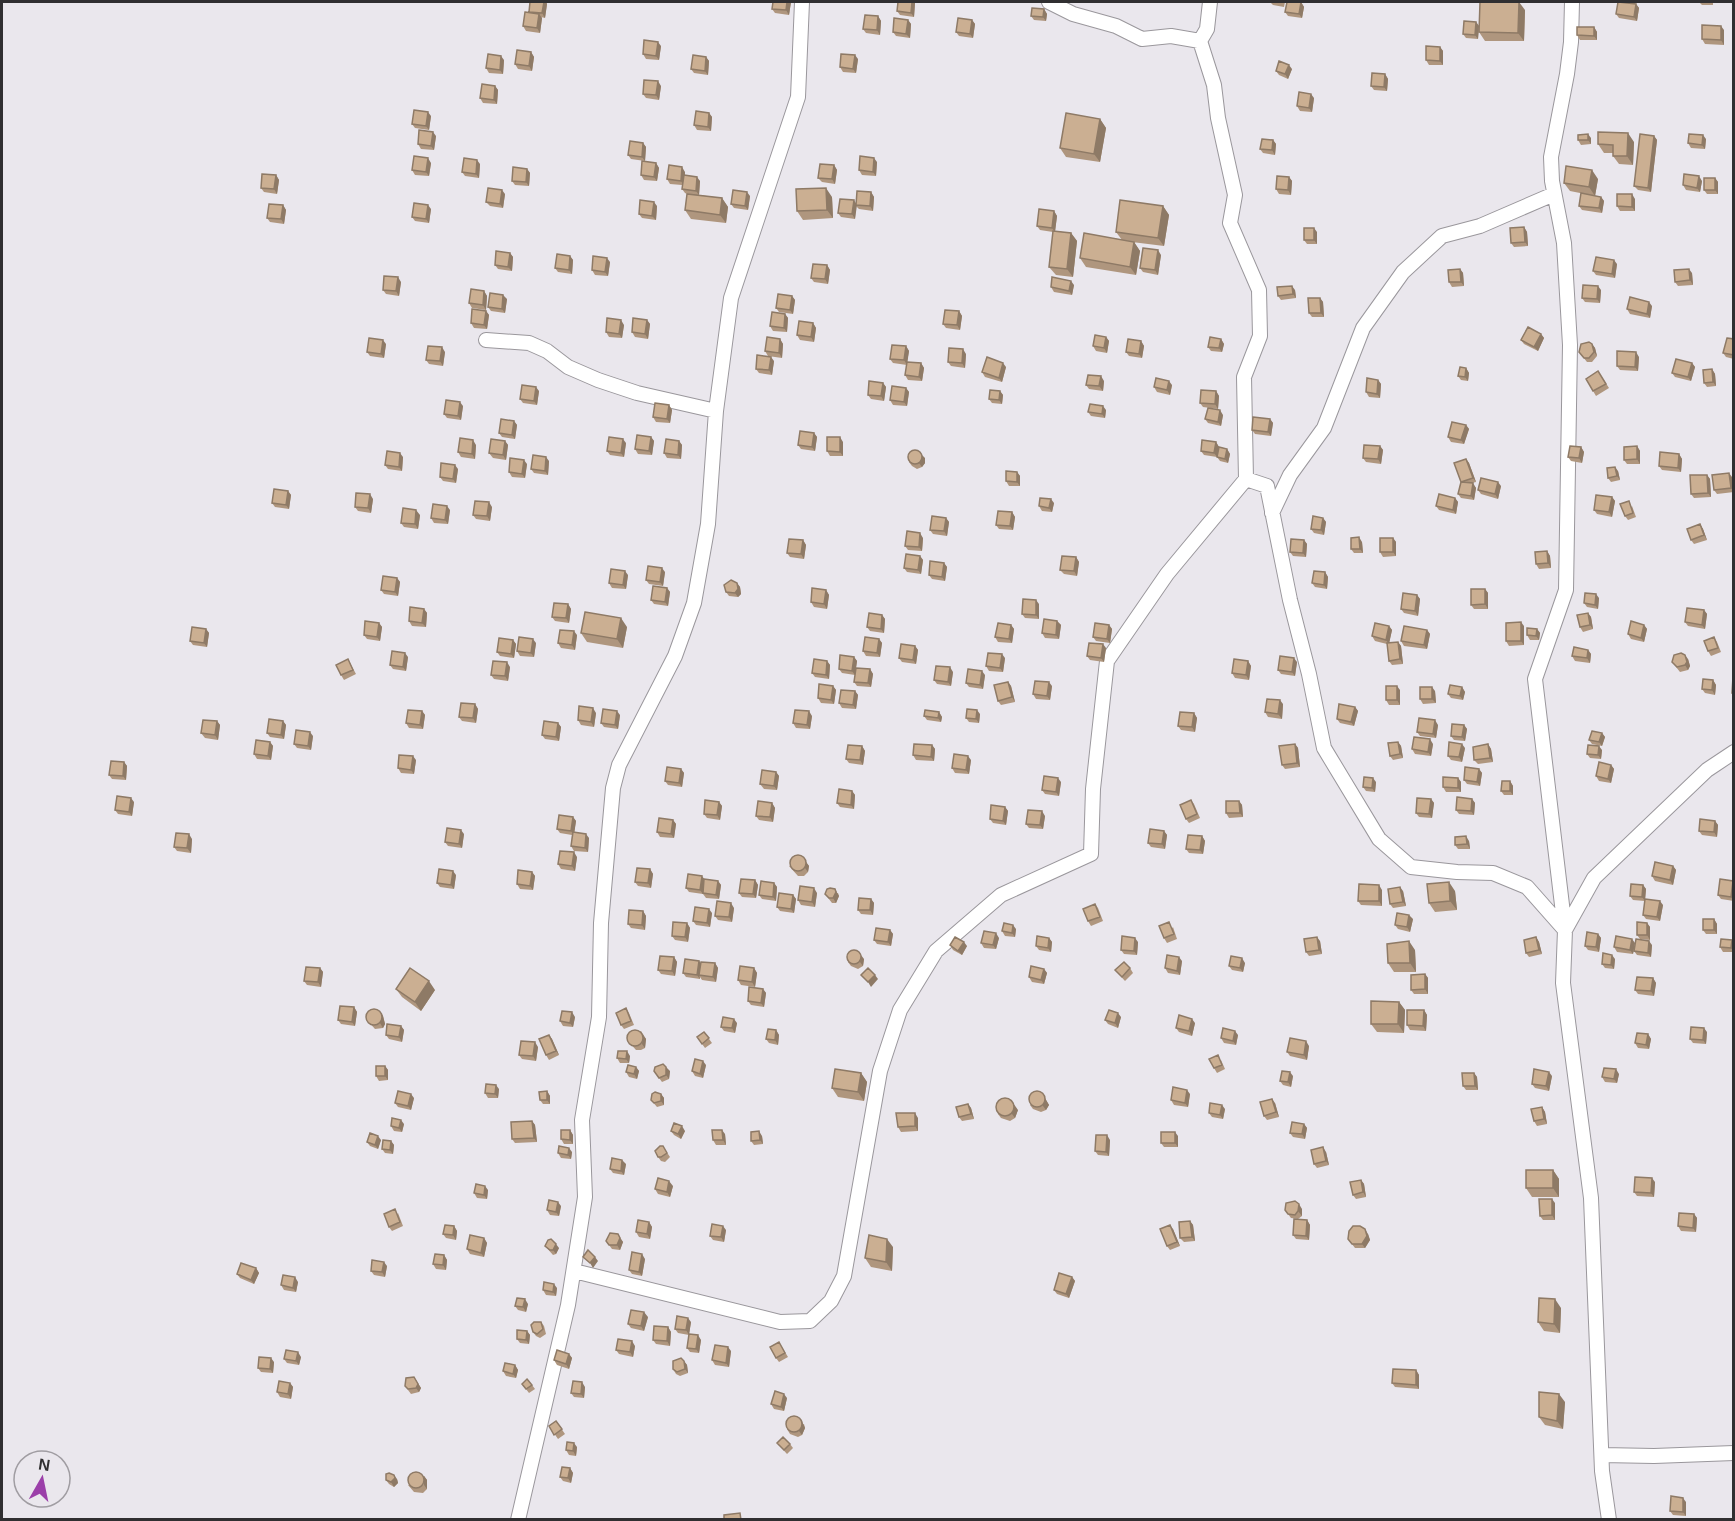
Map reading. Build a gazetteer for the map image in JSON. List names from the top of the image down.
{
  "north": "top"
}
